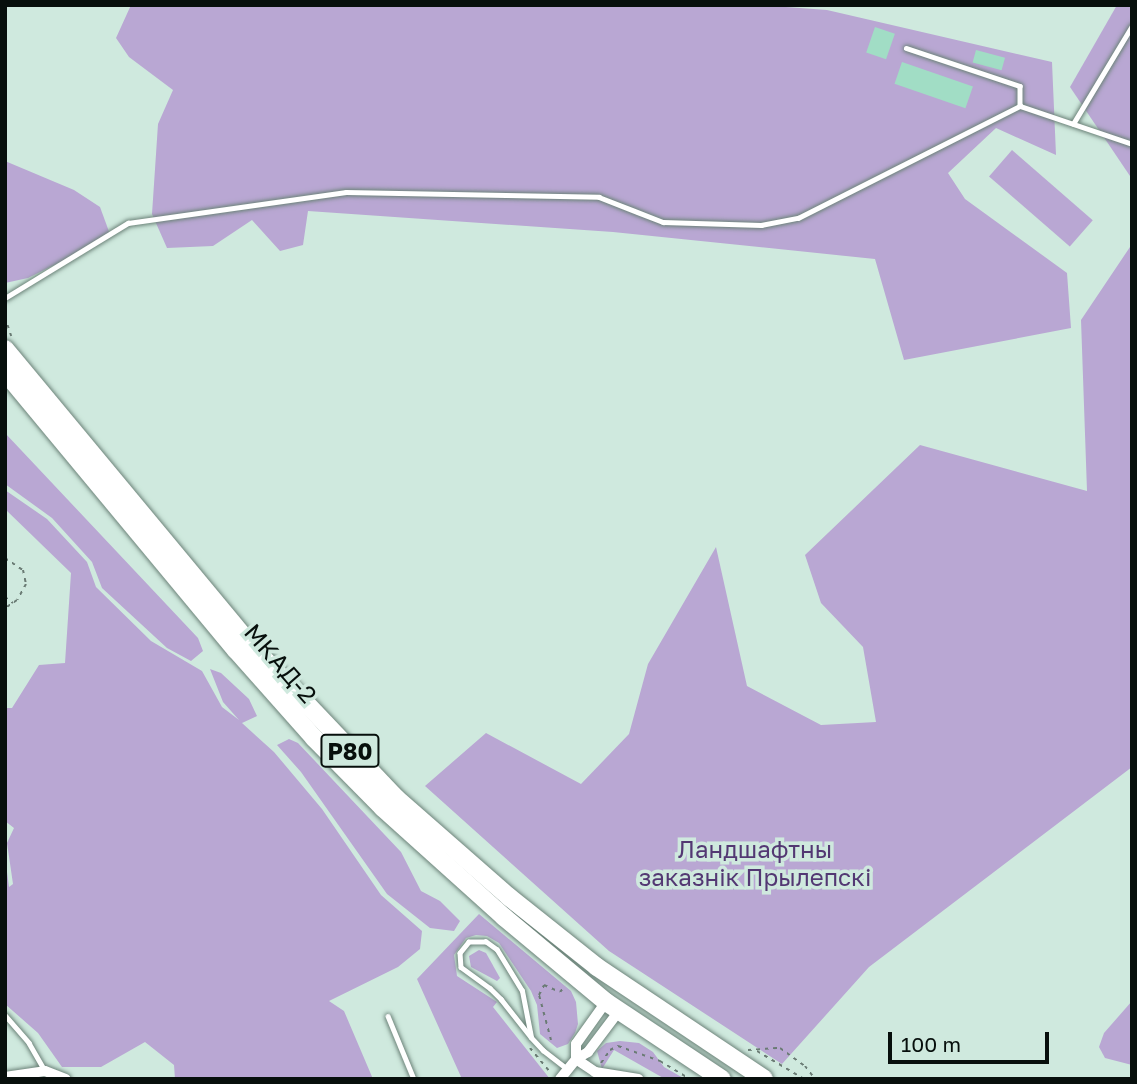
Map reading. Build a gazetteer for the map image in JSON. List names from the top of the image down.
{
  "streets": {
    "highway": ["МКАД-2", "Р80"]
  },
  "parks": ["Ландшафтны заказнік Прылепскі"],
  "scale_bar": "100 m"
}
